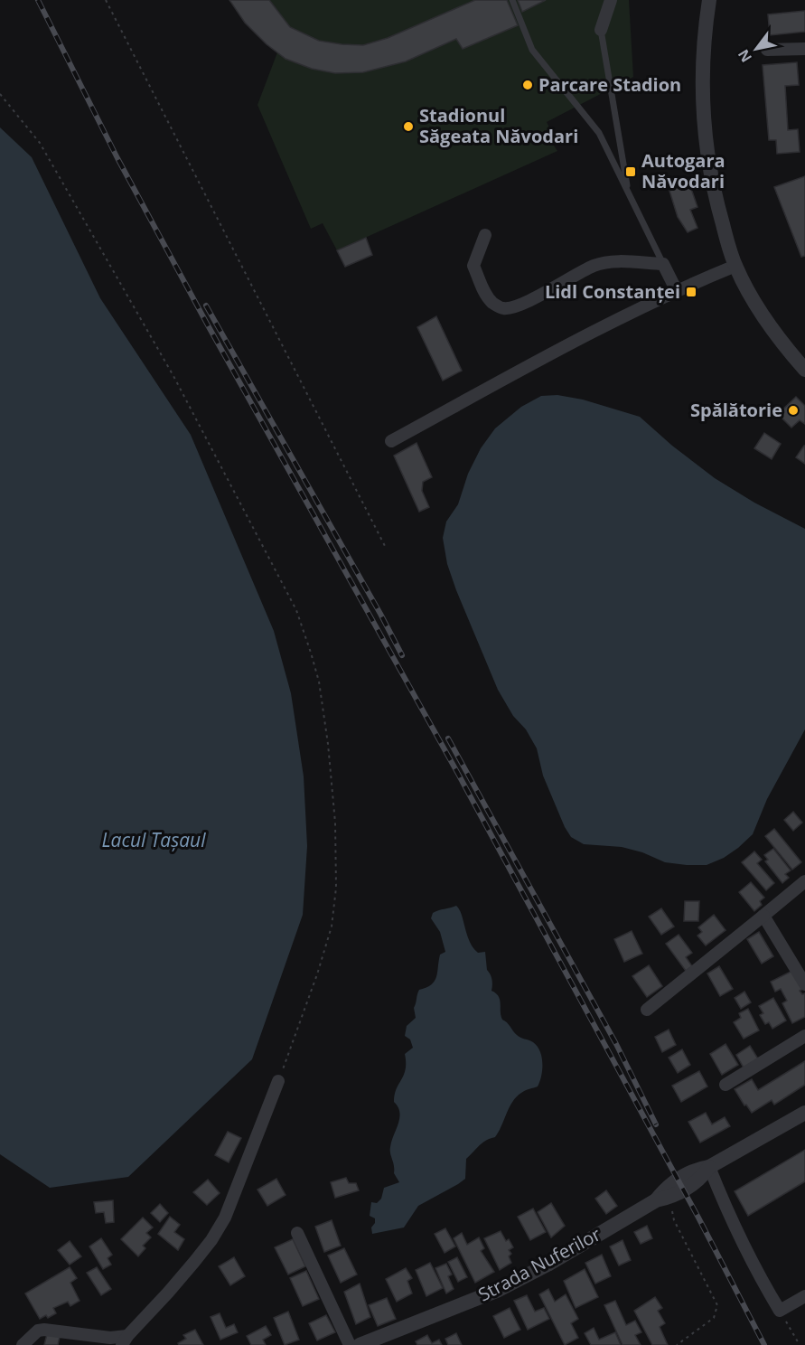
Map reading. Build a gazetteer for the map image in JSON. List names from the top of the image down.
{
  "streets": {
    "street": ["Strada Nuferilor"]
  },
  "water": ["Lacul Tașaul"],
  "places": {
    "other": ["Parcare Stadion", "Stadionul Săgeata Năvodari", "Spălătorie"],
    "transit": ["Autogara Năvodari", "Lidl Constanței"]
  },
  "north": "bottom left"
}
